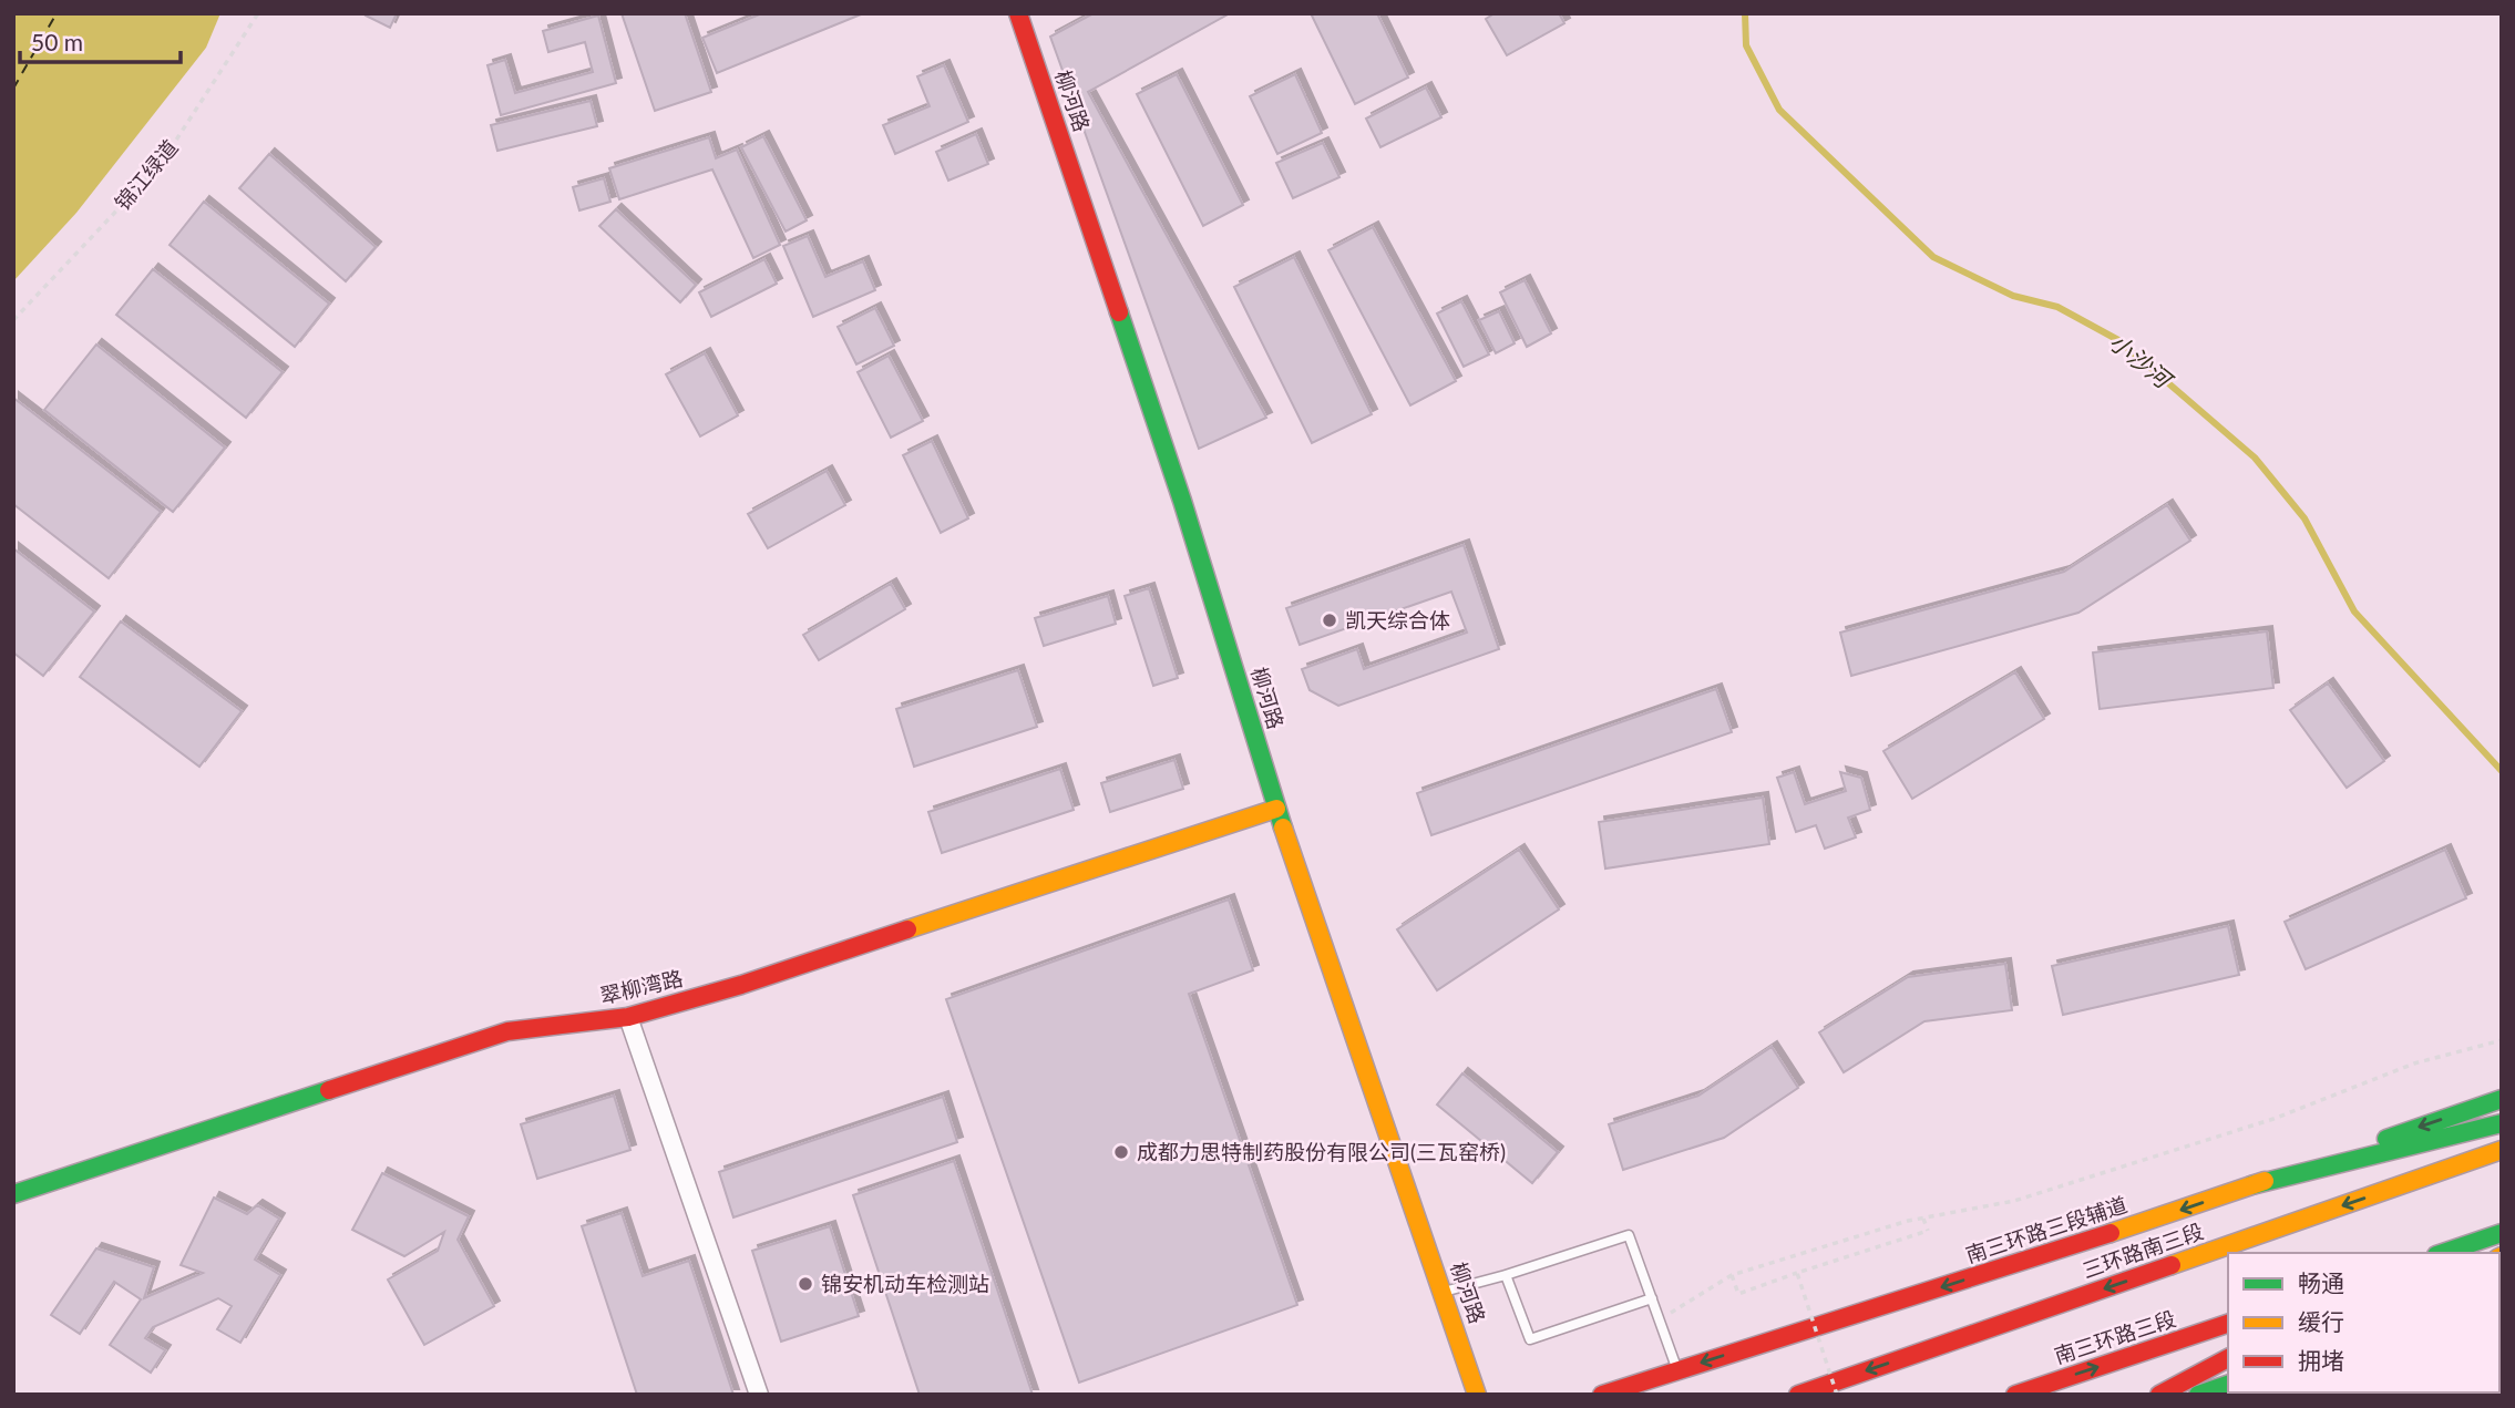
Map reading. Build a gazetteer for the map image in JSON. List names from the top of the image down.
{
  "streets": {
    "main road": [
      "柳河路",
      "翠柳湾路",
      "南三环路三段辅道",
      "三环路南三段",
      "南三环路三段"
    ],
    "path": ["锦江绿道"]
  },
  "crossings": [
    ["柳河路", "翠柳湾路"]
  ],
  "water": ["小沙河"],
  "places": ["凯天综合体", "成都力思特制药股份有限公司(三瓦窑桥)", "锦安机动车检测站"],
  "legend": ["畅通", "缓行", "拥堵"],
  "scale_bar": "50 m"
}
